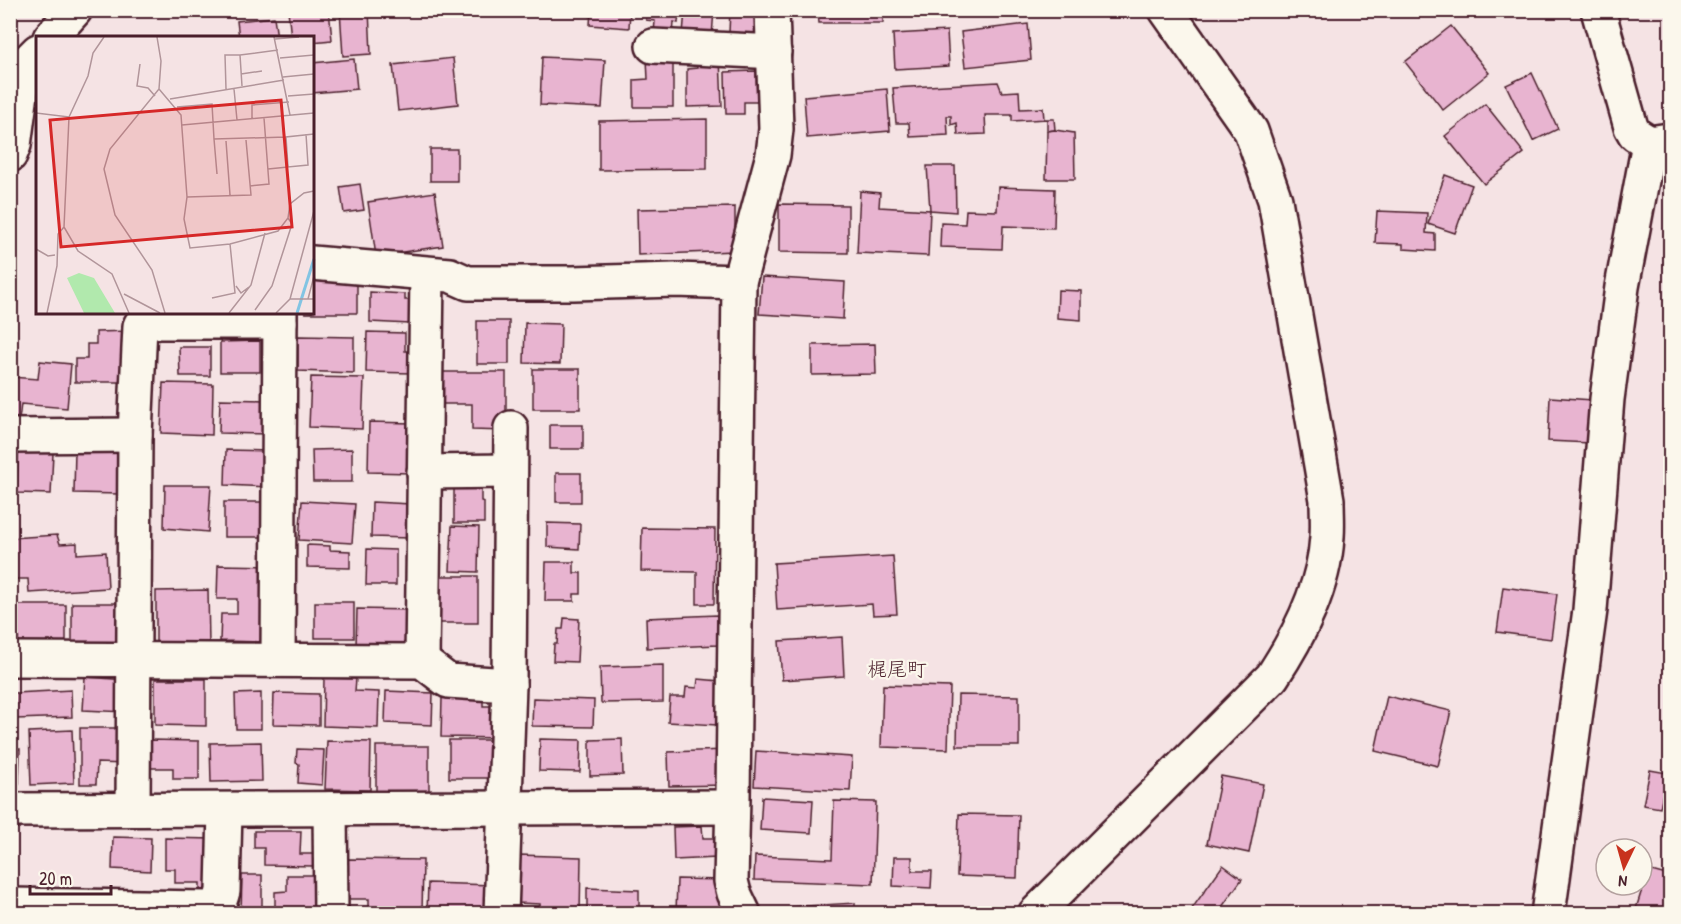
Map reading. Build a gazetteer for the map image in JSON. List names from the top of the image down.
{
  "districts": ["梶尾町"],
  "scale_bar": "20 m",
  "north": "bottom"
}
